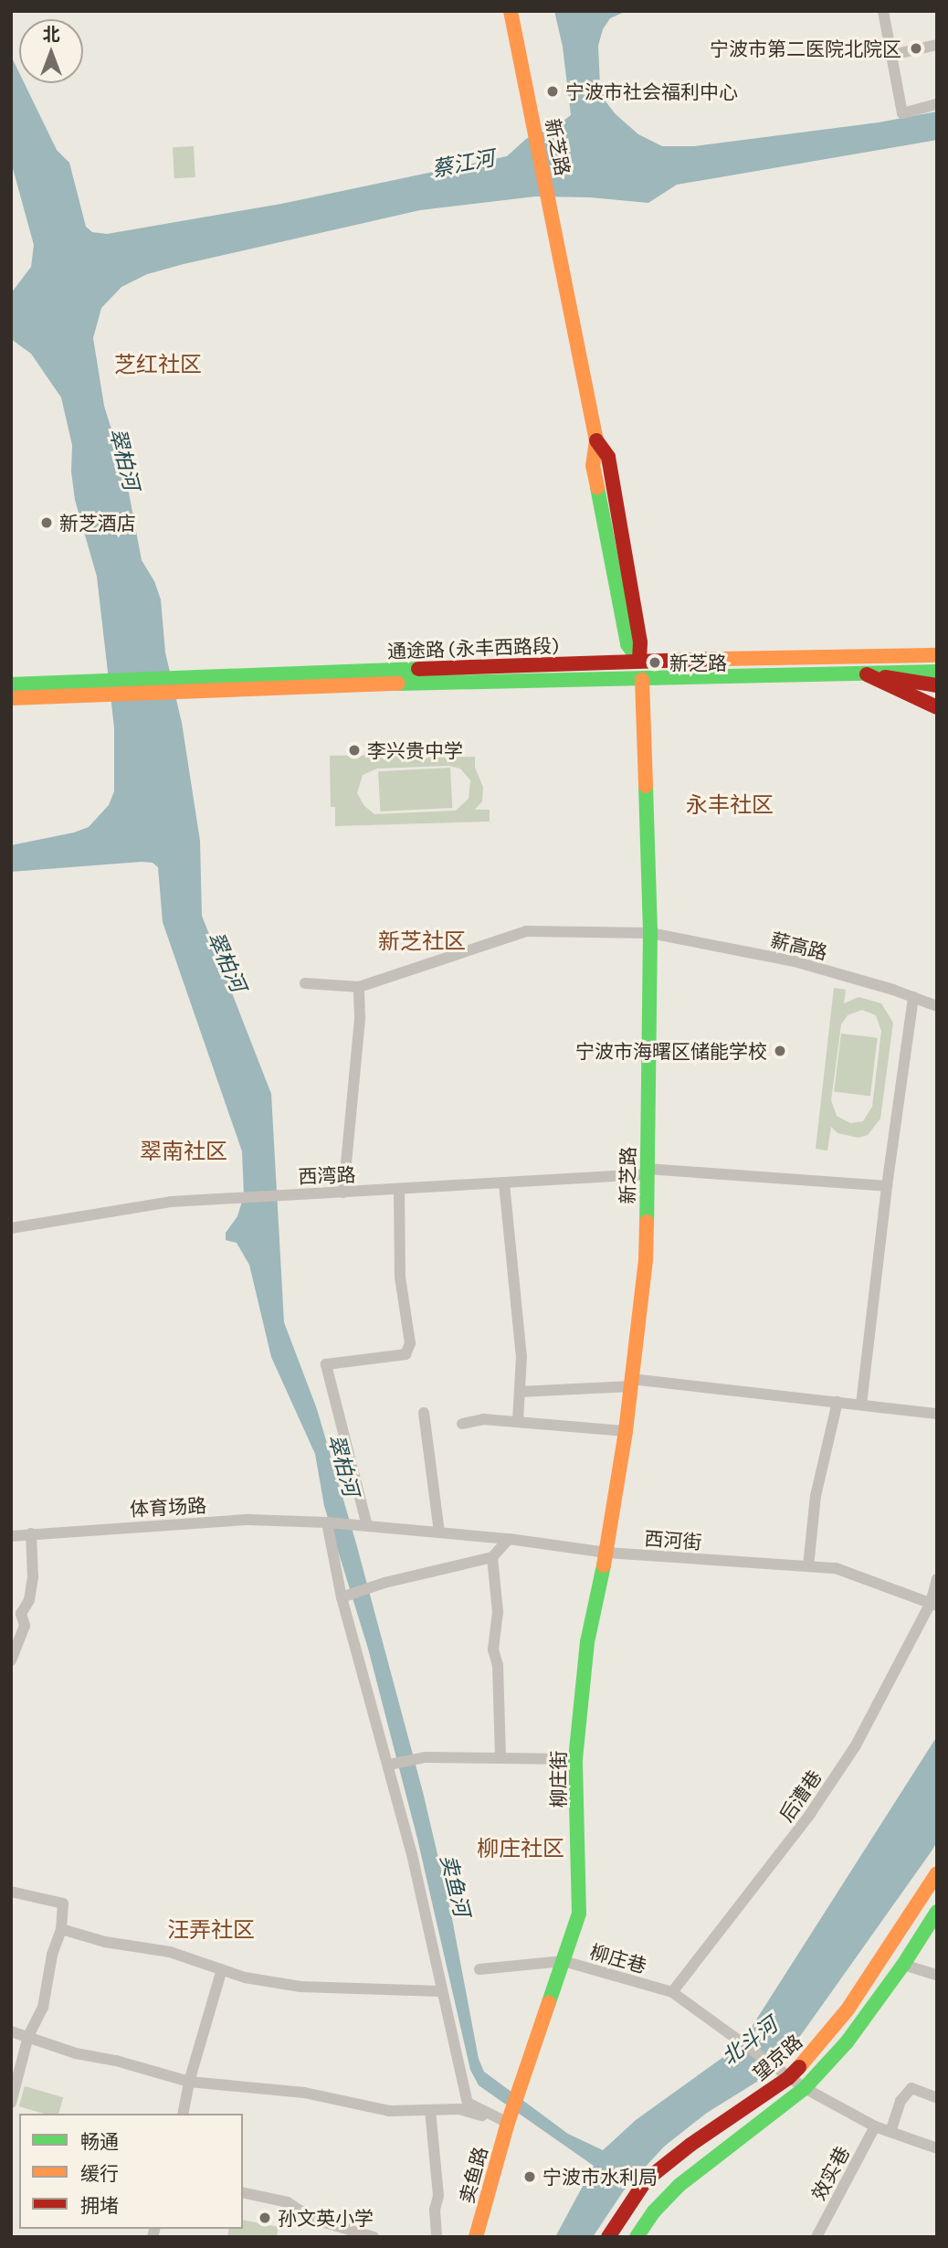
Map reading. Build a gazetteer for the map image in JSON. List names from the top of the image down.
{
  "streets": {
    "main road": [
      "新芝路",
      "通途路 (永丰西路段)",
      "柳庄街",
      "望京路",
      "卖鱼路"
    ],
    "street": [
      "薪高路",
      "西湾路",
      "体育场路",
      "西河街",
      "后漕巷",
      "柳庄巷",
      "效实巷"
    ]
  },
  "crossings": [
    ["新芝路", "通途路 (永丰西路段)"],
    ["新芝路", "薪高路"],
    ["新芝路", "西湾路"],
    ["新芝路", "西河街"],
    ["新芝路", "柳庄街"],
    ["体育场路", "西河街"],
    ["西河街", "柳庄街"],
    ["西河街", "后漕巷"],
    ["柳庄街", "柳庄巷"],
    ["柳庄街", "卖鱼路"],
    ["后漕巷", "柳庄巷"],
    ["柳庄巷", "望京路"],
    ["柳庄巷", "效实巷"]
  ],
  "districts": [
    "芝红社区",
    "永丰社区",
    "新芝社区",
    "翠南社区",
    "柳庄社区",
    "汪弄社区"
  ],
  "water": [
    "蔡江河",
    "翠柏河",
    "卖鱼河",
    "北斗河"
  ],
  "places": [
    "宁波市第二医院北院区",
    "宁波市社会福利中心",
    "新芝酒店",
    "新芝路",
    "李兴贵中学",
    "宁波市海曙区储能学校",
    "宁波市水利局",
    "孙文英小学"
  ],
  "legend": ["畅通", "缓行", "拥堵"],
  "north": "top"
}
